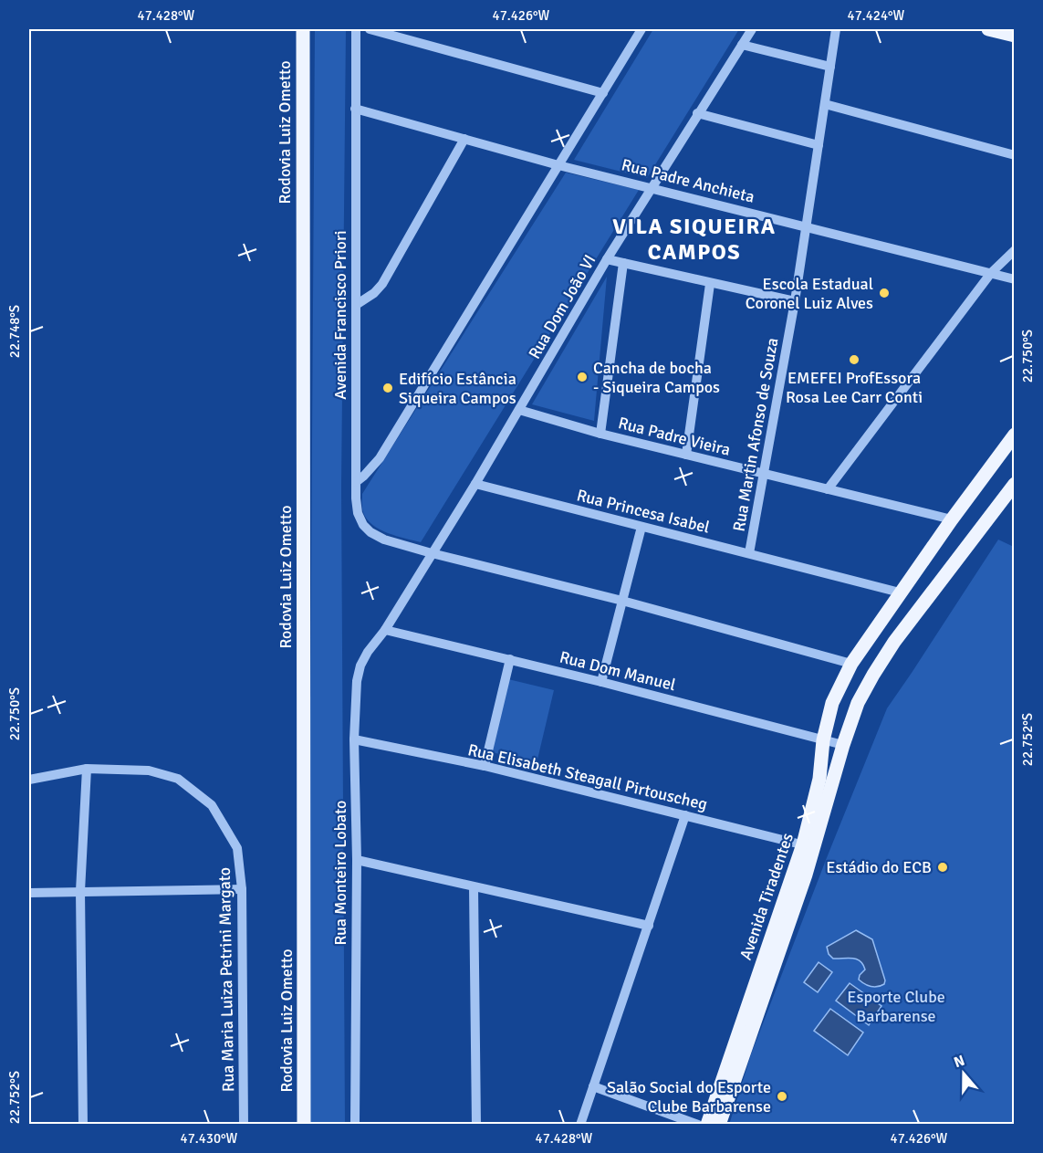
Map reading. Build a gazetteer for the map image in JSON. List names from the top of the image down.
{
  "streets": {
    "main road": ["Rodovia Luiz Ometto", "Avenida Tiradentes"],
    "street": [
      "Rua Padre Anchieta",
      "Rua Dom João VI",
      "Avenida Francisco Priori",
      "Rua Martin Afonso de Souza",
      "Rua Padre Vieira",
      "Rua Princesa Isabel",
      "Rua Dom Manuel",
      "Rua Elisabeth Steagall Pirtouscheg",
      "Rua Monteiro Lobato",
      "Rua Maria Luiza Petrini Margato"
    ]
  },
  "crossings": [
    ["Rua Padre Anchieta", "Rua Dom João VI"],
    ["Rua Padre Anchieta", "Avenida Francisco Priori"],
    ["Rua Padre Anchieta", "Rua Martin Afonso de Souza"],
    ["Rua Dom João VI", "Avenida Francisco Priori"],
    ["Rua Dom João VI", "Rua Padre Vieira"],
    ["Rua Dom João VI", "Rua Princesa Isabel"],
    ["Rua Dom João VI", "Rua Dom Manuel"],
    ["Rua Dom João VI", "Rua Monteiro Lobato"],
    ["Avenida Francisco Priori", "Avenida Tiradentes"],
    ["Rua Martin Afonso de Souza", "Rua Padre Vieira"],
    ["Rua Martin Afonso de Souza", "Rua Princesa Isabel"],
    ["Rua Padre Vieira", "Avenida Tiradentes"],
    ["Rua Princesa Isabel", "Avenida Tiradentes"],
    ["Rua Dom Manuel", "Rua Monteiro Lobato"],
    ["Rua Dom Manuel", "Avenida Tiradentes"],
    ["Rua Elisabeth Steagall Pirtouscheg", "Rua Monteiro Lobato"],
    ["Rua Elisabeth Steagall Pirtouscheg", "Avenida Tiradentes"]
  ],
  "districts": ["VILA SIQUEIRA CAMPOS"],
  "parks": ["Esporte Clube Barbarense"],
  "places": [
    "Escola Estadual Coronel Luiz Alves",
    "EMEFEI ProfEssora Rosa Lee Carr Conti",
    "Cancha de bocha - Siqueira Campos",
    "Edifício Estância Siqueira Campos",
    "Estádio do ECB",
    "Salão Social do Esporte Clube Barbarense"
  ],
  "north": "top",
  "coordinates": [
    "47.428°W",
    "47.426°W",
    "47.424°W",
    "22.748°S",
    "22.750°S",
    "22.752°S",
    "47.430°W"
  ]
}
